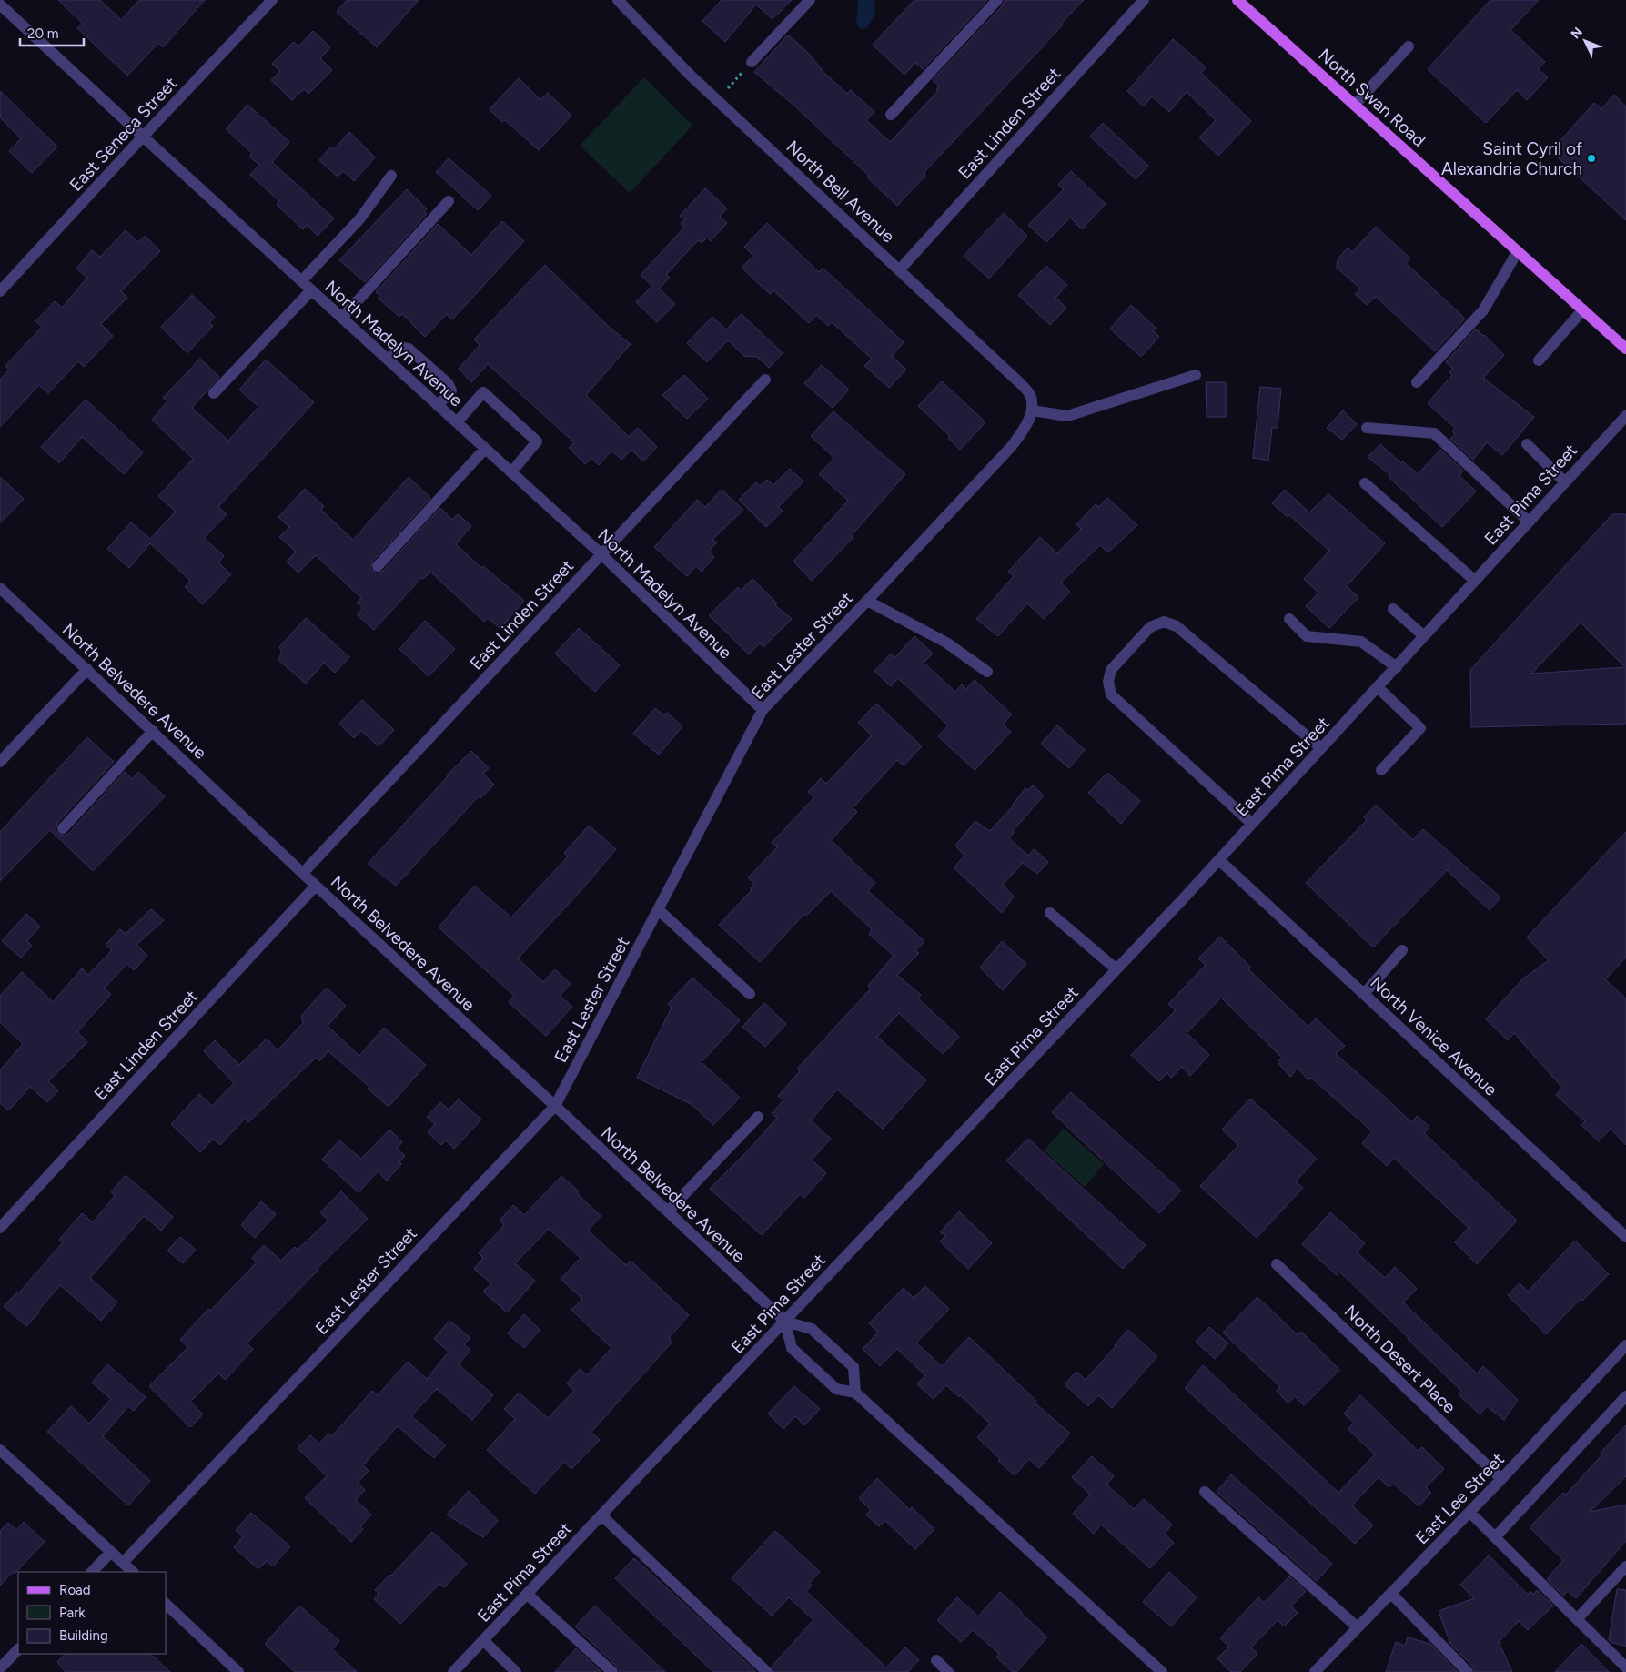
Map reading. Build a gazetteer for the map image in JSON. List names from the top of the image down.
{
  "streets": {
    "main road": ["North Swan Road"],
    "street": [
      "East Linden Street",
      "East Seneca Street",
      "North Bell Avenue",
      "North Madelyn Avenue",
      "East Pima Street",
      "East Lester Street",
      "North Belvedere Avenue",
      "North Venice Avenue",
      "North Desert Place",
      "East Lee Street"
    ]
  },
  "crossings": [
    ["East Linden Street", "North Bell Avenue"],
    ["East Linden Street", "North Madelyn Avenue"],
    ["East Linden Street", "North Belvedere Avenue"],
    ["East Seneca Street", "North Madelyn Avenue"],
    ["North Bell Avenue", "East Lester Street"],
    ["North Madelyn Avenue", "East Lester Street"],
    ["East Pima Street", "North Belvedere Avenue"],
    ["East Pima Street", "North Venice Avenue"],
    ["East Lester Street", "North Belvedere Avenue"],
    ["North Desert Place", "East Lee Street"]
  ],
  "places": ["Saint Cyril of Alexandria Church"],
  "legend": ["Road", "Park", "Building"],
  "scale_bar": "20 m",
  "north": "top left"
}
